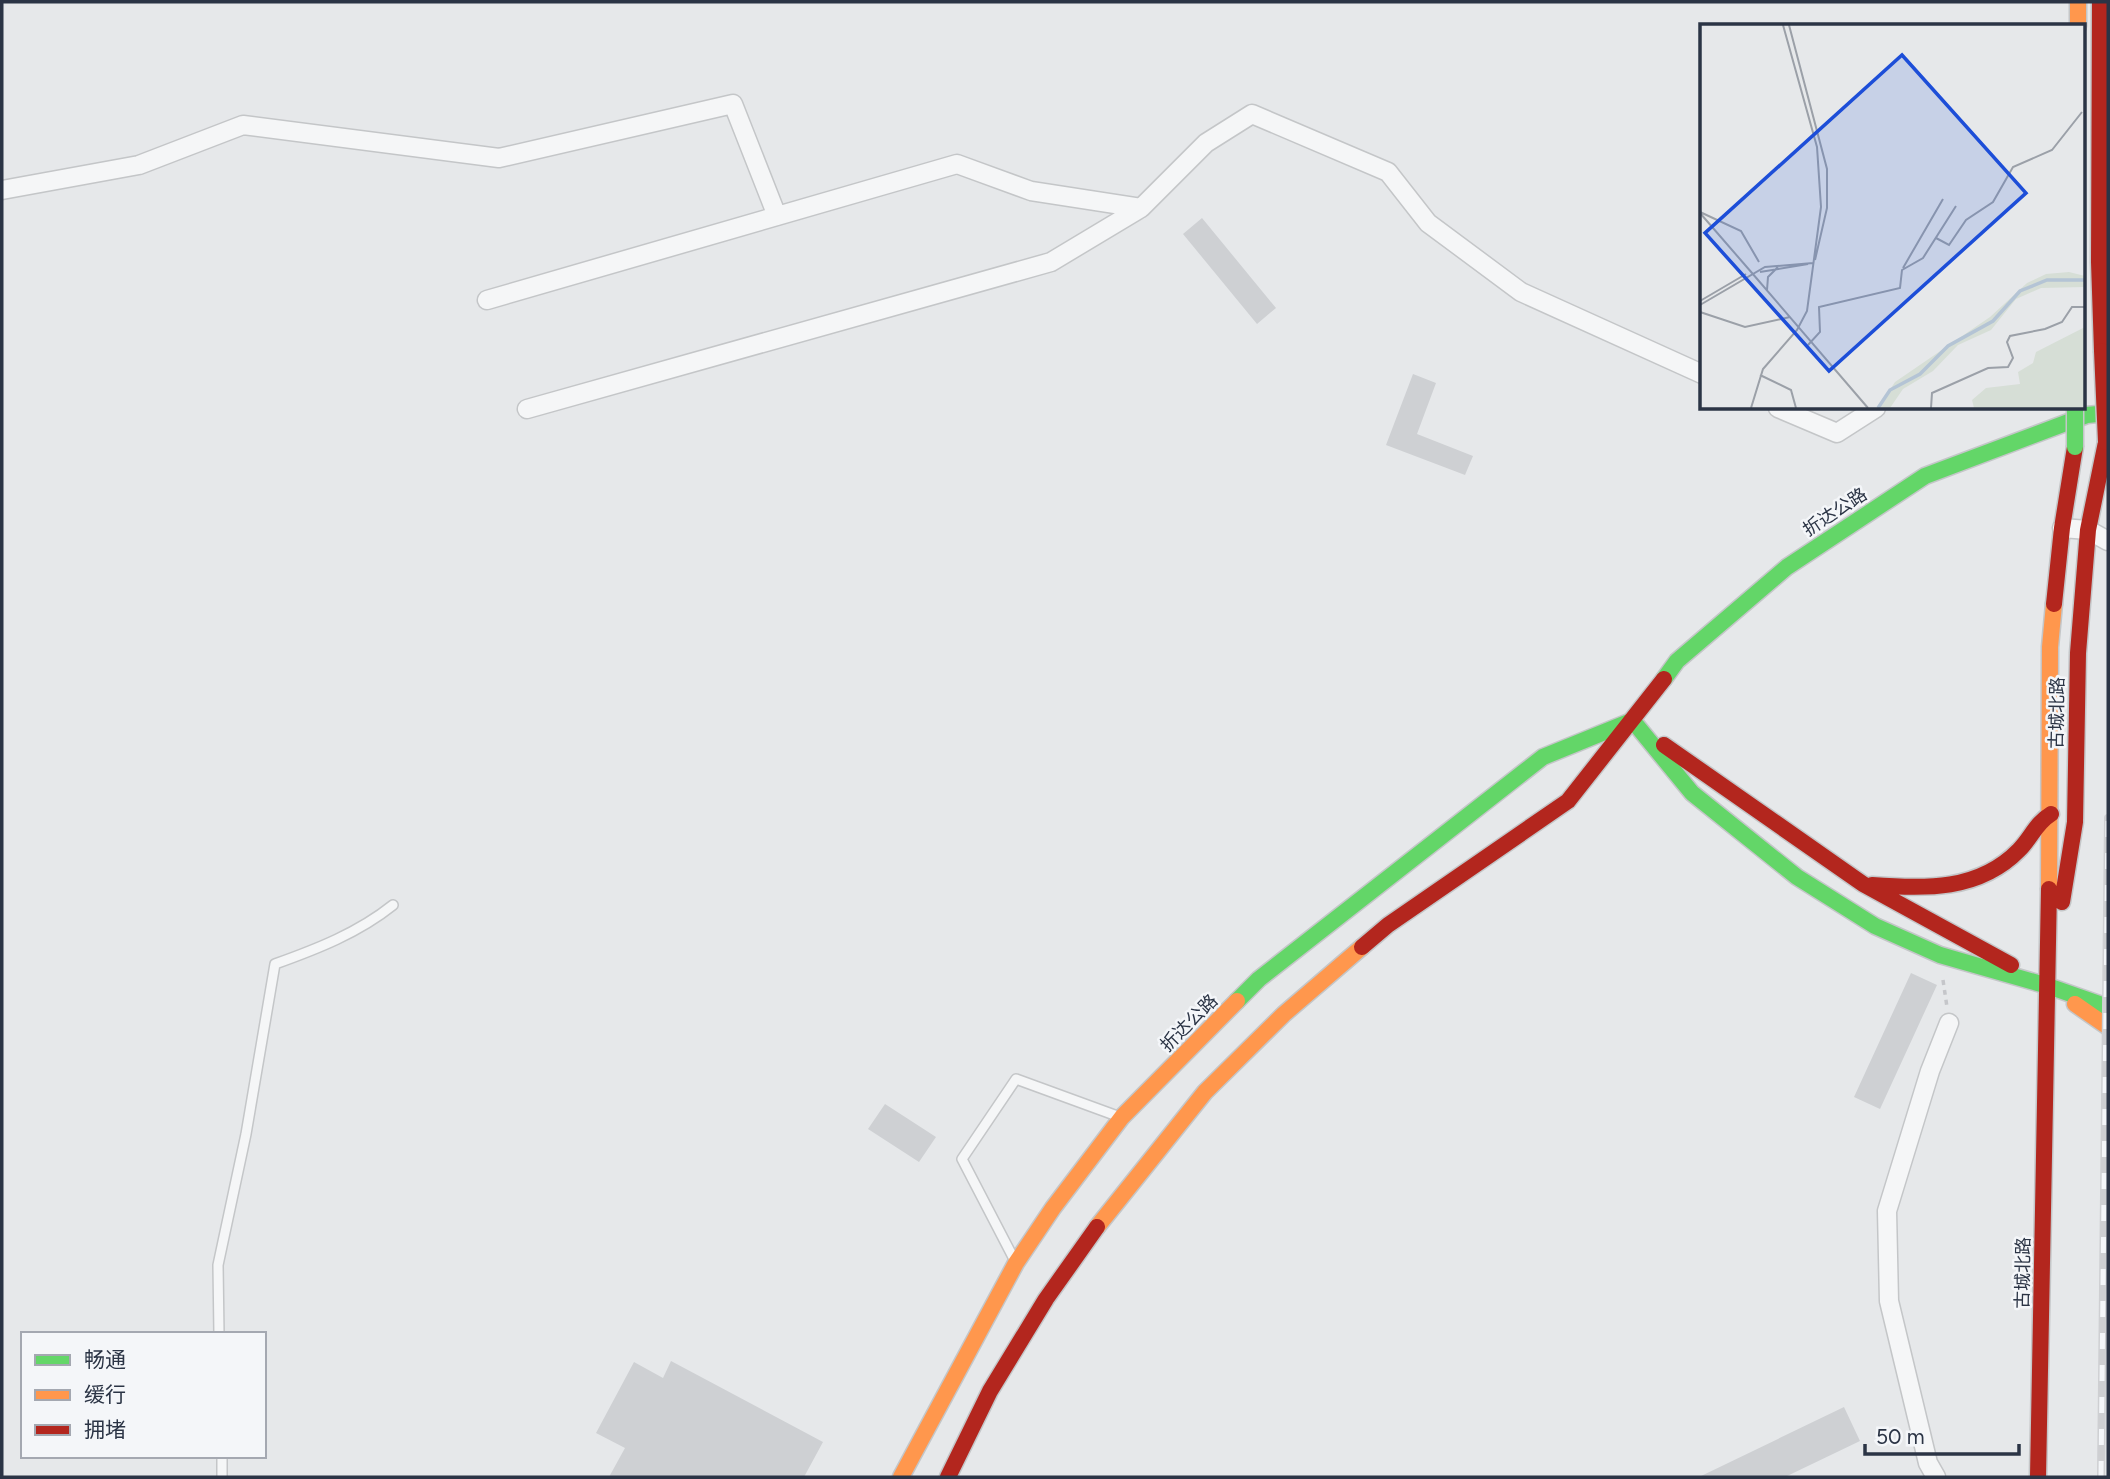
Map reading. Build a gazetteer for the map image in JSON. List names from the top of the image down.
{
  "streets": {
    "main road": ["折达公路", "古城北路"]
  },
  "legend": ["畅通", "缓行", "拥堵"],
  "scale_bar": "50 m"
}
